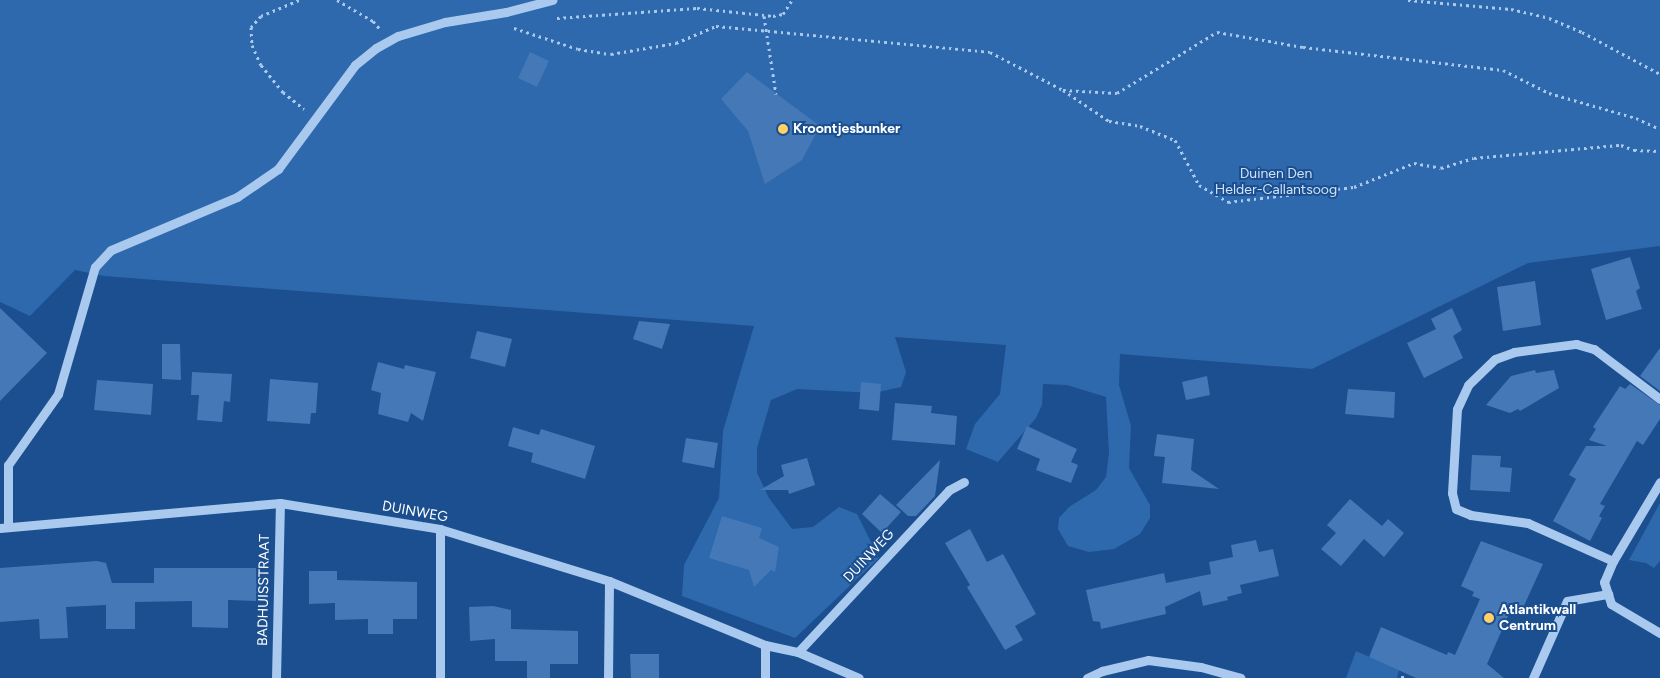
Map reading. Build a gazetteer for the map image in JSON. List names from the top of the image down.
{
  "streets": {
    "street": ["DUINWEG", "BADHUISSTRAAT"]
  },
  "crossings": [
    ["DUINWEG", "BADHUISSTRAAT"]
  ],
  "parks": ["Duinen Den Helder-Callantsoog"],
  "places": ["Kroontjesbunker", "Atlantikwall Centrum"]
}
